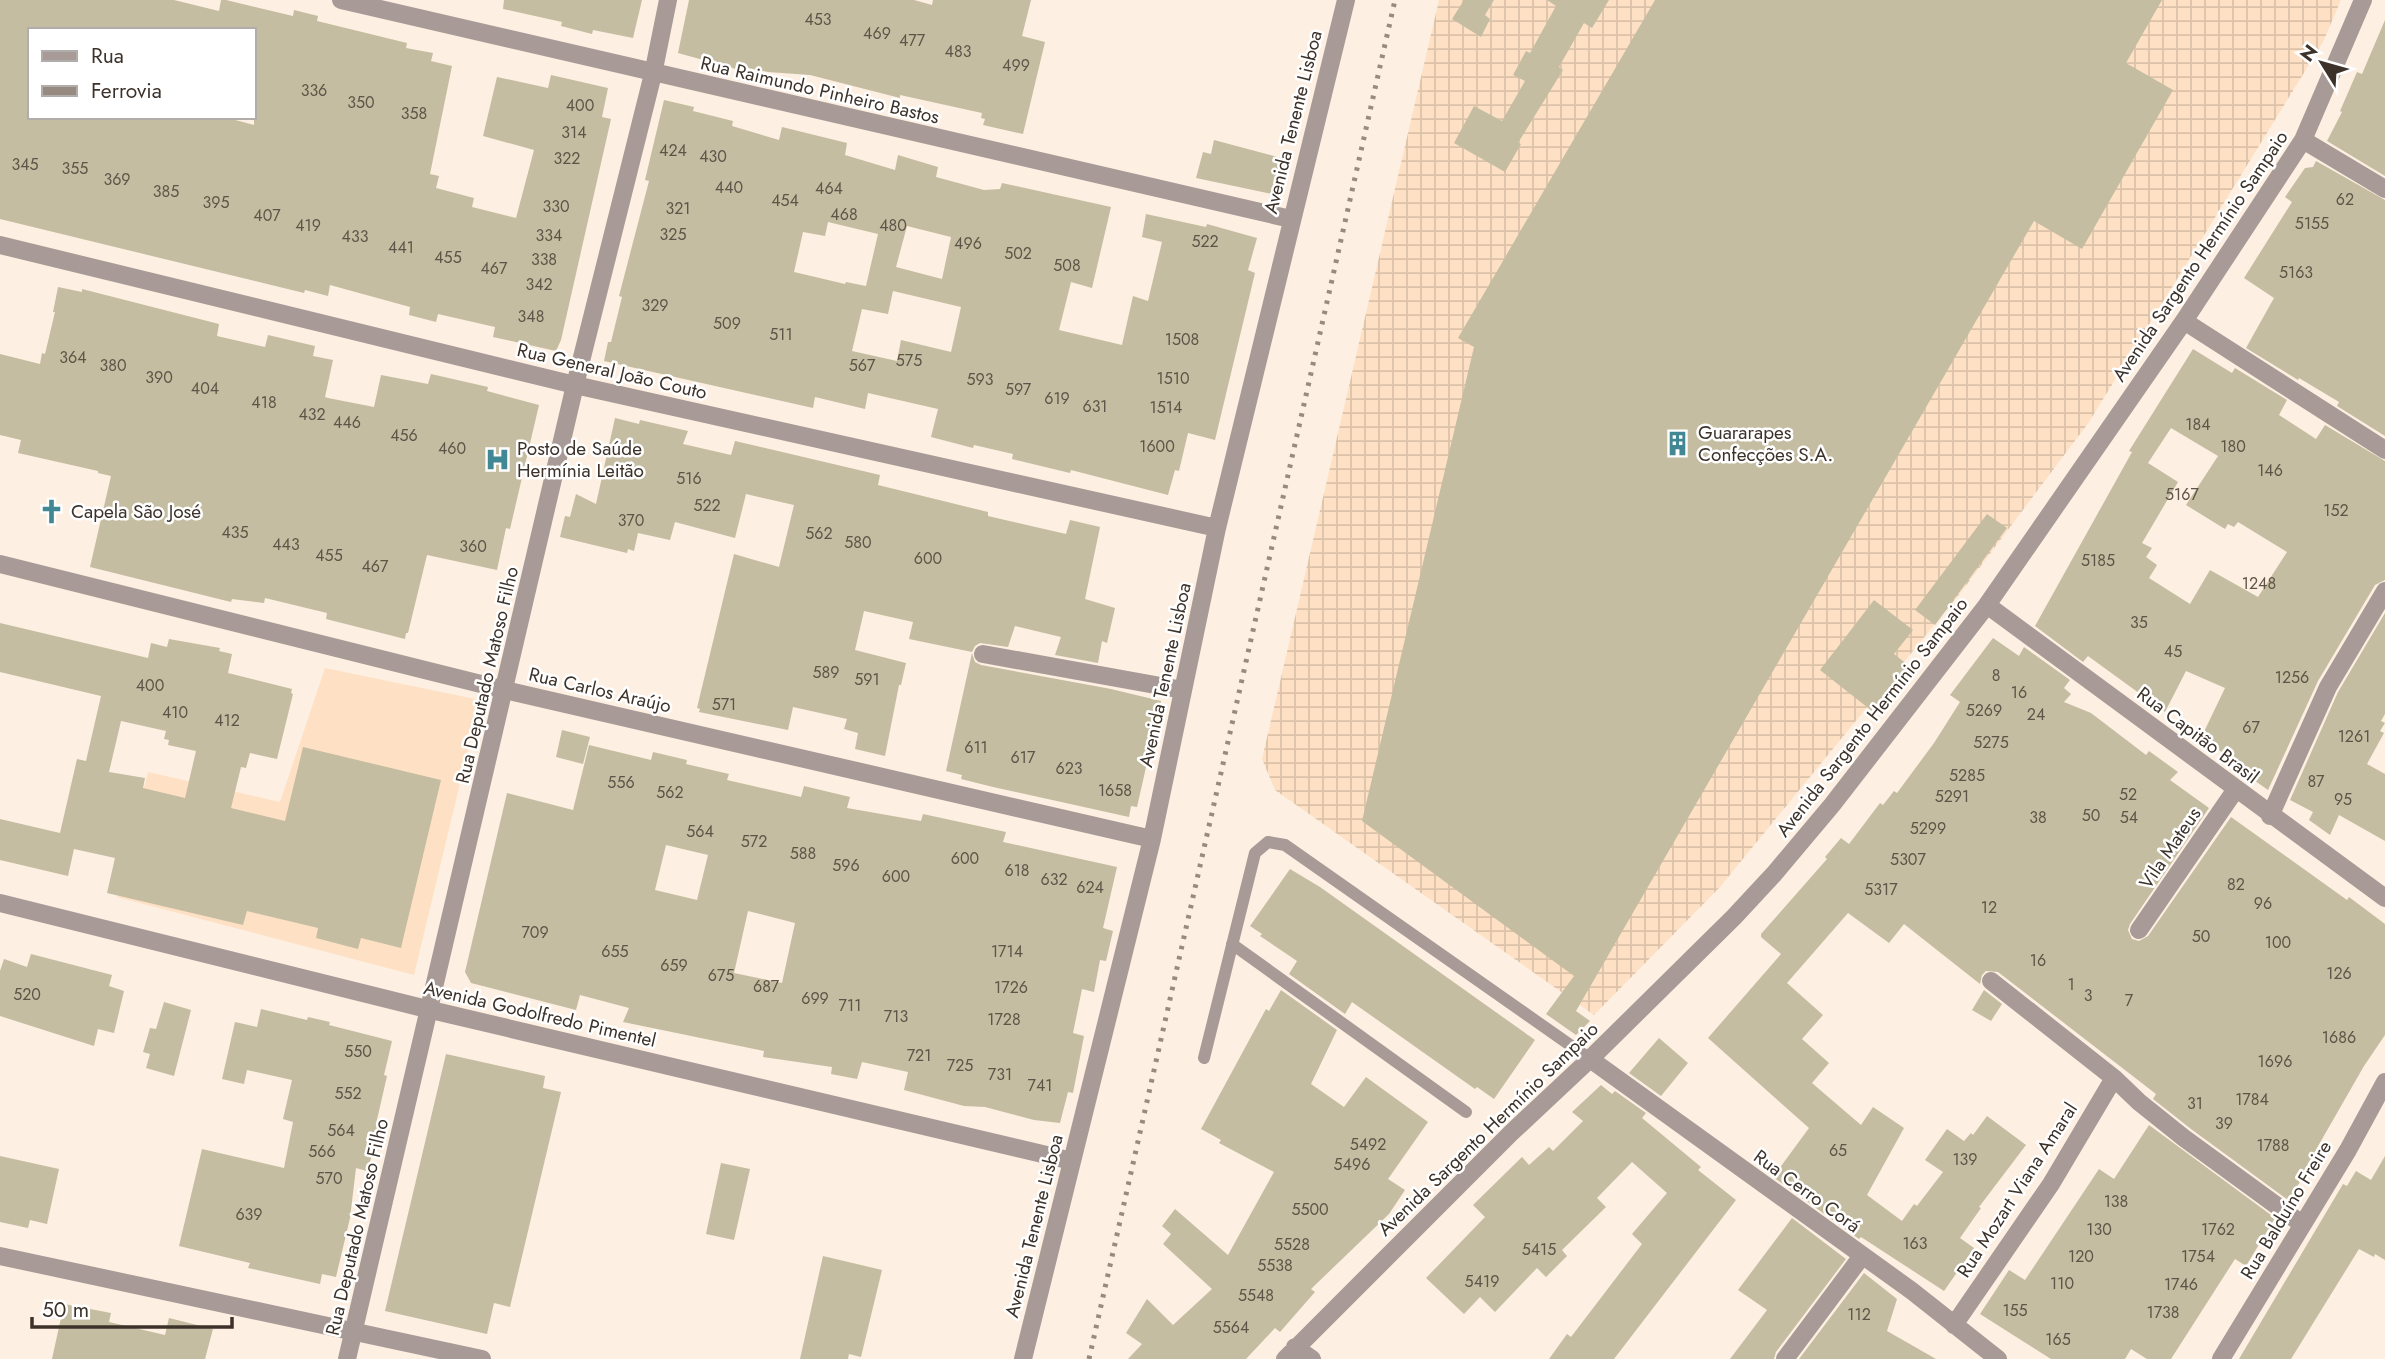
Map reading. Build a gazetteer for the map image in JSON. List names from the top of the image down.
{
  "streets": {
    "street": [
      "Rua Raimundo Pinheiro Bastos",
      "Avenida Tenente Lisboa",
      "Avenida Sargento Hermínio Sampaio",
      "Rua General João Couto",
      "Rua Deputado Matoso Filho",
      "Rua Carlos Araújo",
      "Rua Capitão Brasil",
      "Vila Mateus",
      "Avenida Godolfredo Pimentel",
      "Rua Mozart Viana Amaral",
      "Rua Cerro Corá",
      "Rua Balduíno Freire"
    ]
  },
  "crossings": [
    ["Rua Raimundo Pinheiro Bastos", "Avenida Tenente Lisboa"],
    ["Rua Raimundo Pinheiro Bastos", "Rua Deputado Matoso Filho"],
    ["Avenida Tenente Lisboa", "Rua General João Couto"],
    ["Avenida Tenente Lisboa", "Rua Carlos Araújo"],
    ["Avenida Tenente Lisboa", "Avenida Godolfredo Pimentel"],
    ["Avenida Sargento Hermínio Sampaio", "Rua Capitão Brasil"],
    ["Avenida Sargento Hermínio Sampaio", "Rua Cerro Corá"],
    ["Rua General João Couto", "Rua Deputado Matoso Filho"],
    ["Rua Deputado Matoso Filho", "Rua Carlos Araújo"],
    ["Rua Deputado Matoso Filho", "Avenida Godolfredo Pimentel"],
    ["Rua Capitão Brasil", "Vila Mateus"],
    ["Rua Mozart Viana Amaral", "Rua Cerro Corá"]
  ],
  "places": {
    "building": ["Guararapes Confecções S.A."],
    "hospital": ["Posto de Saúde Hermínia Leitão"],
    "church": ["Capela São José"]
  },
  "house_numbers": [
    "453",
    "469",
    "477",
    "483",
    "499",
    "336",
    "350",
    "400",
    "358",
    "314",
    "424",
    "430",
    "322",
    "345",
    "355",
    "369",
    "440",
    "464",
    "385",
    "62",
    "454",
    "395",
    "330",
    "321",
    "468",
    "407",
    "5155",
    "419",
    "480",
    "325",
    "334",
    "433",
    "522",
    "496",
    "441",
    "502",
    "455",
    "338",
    "508",
    "467",
    "5163",
    "342",
    "329",
    "348",
    "509",
    "511",
    "1508",
    "364",
    "575",
    "380",
    "567",
    "390",
    "1510",
    "593",
    "404",
    "597",
    "619",
    "418",
    "631",
    "1514",
    "432",
    "446",
    "184",
    "456",
    "1600",
    "180",
    "460",
    "146",
    "516",
    "5167",
    "522",
    "152",
    "370",
    "435",
    "562",
    "580",
    "443",
    "360",
    "455",
    "600",
    "5185",
    "467",
    "1248",
    "35",
    "45",
    "589",
    "8",
    "1256",
    "591",
    "400",
    "16",
    "571",
    "5269",
    "410",
    "24",
    "412",
    "67",
    "1261",
    "5275",
    "611",
    "617",
    "623",
    "5285",
    "87",
    "556",
    "1658",
    "562",
    "52",
    "5291",
    "95",
    "50",
    "38",
    "54",
    "5299",
    "564",
    "572",
    "588",
    "600",
    "5307",
    "596",
    "618",
    "600",
    "632",
    "82",
    "624",
    "5317",
    "96",
    "12",
    "709",
    "50",
    "100",
    "655",
    "1714",
    "16",
    "659",
    "126",
    "675",
    "1",
    "687",
    "1726",
    "520",
    "3",
    "699",
    "7",
    "711",
    "713",
    "1728",
    "1686",
    "550",
    "721",
    "1696",
    "725",
    "731",
    "741",
    "552",
    "1784",
    "31",
    "39",
    "564",
    "5492",
    "1788",
    "65",
    "566",
    "139",
    "5496",
    "570",
    "138",
    "5500",
    "639",
    "130",
    "1762",
    "163",
    "5528",
    "5415",
    "120",
    "1754",
    "5538",
    "5419",
    "110",
    "1746",
    "5548",
    "155",
    "1738",
    "112",
    "5564",
    "165"
  ],
  "legend": ["Rua", "Ferrovia"],
  "scale_bar": "50 m",
  "north": "top left"
}
